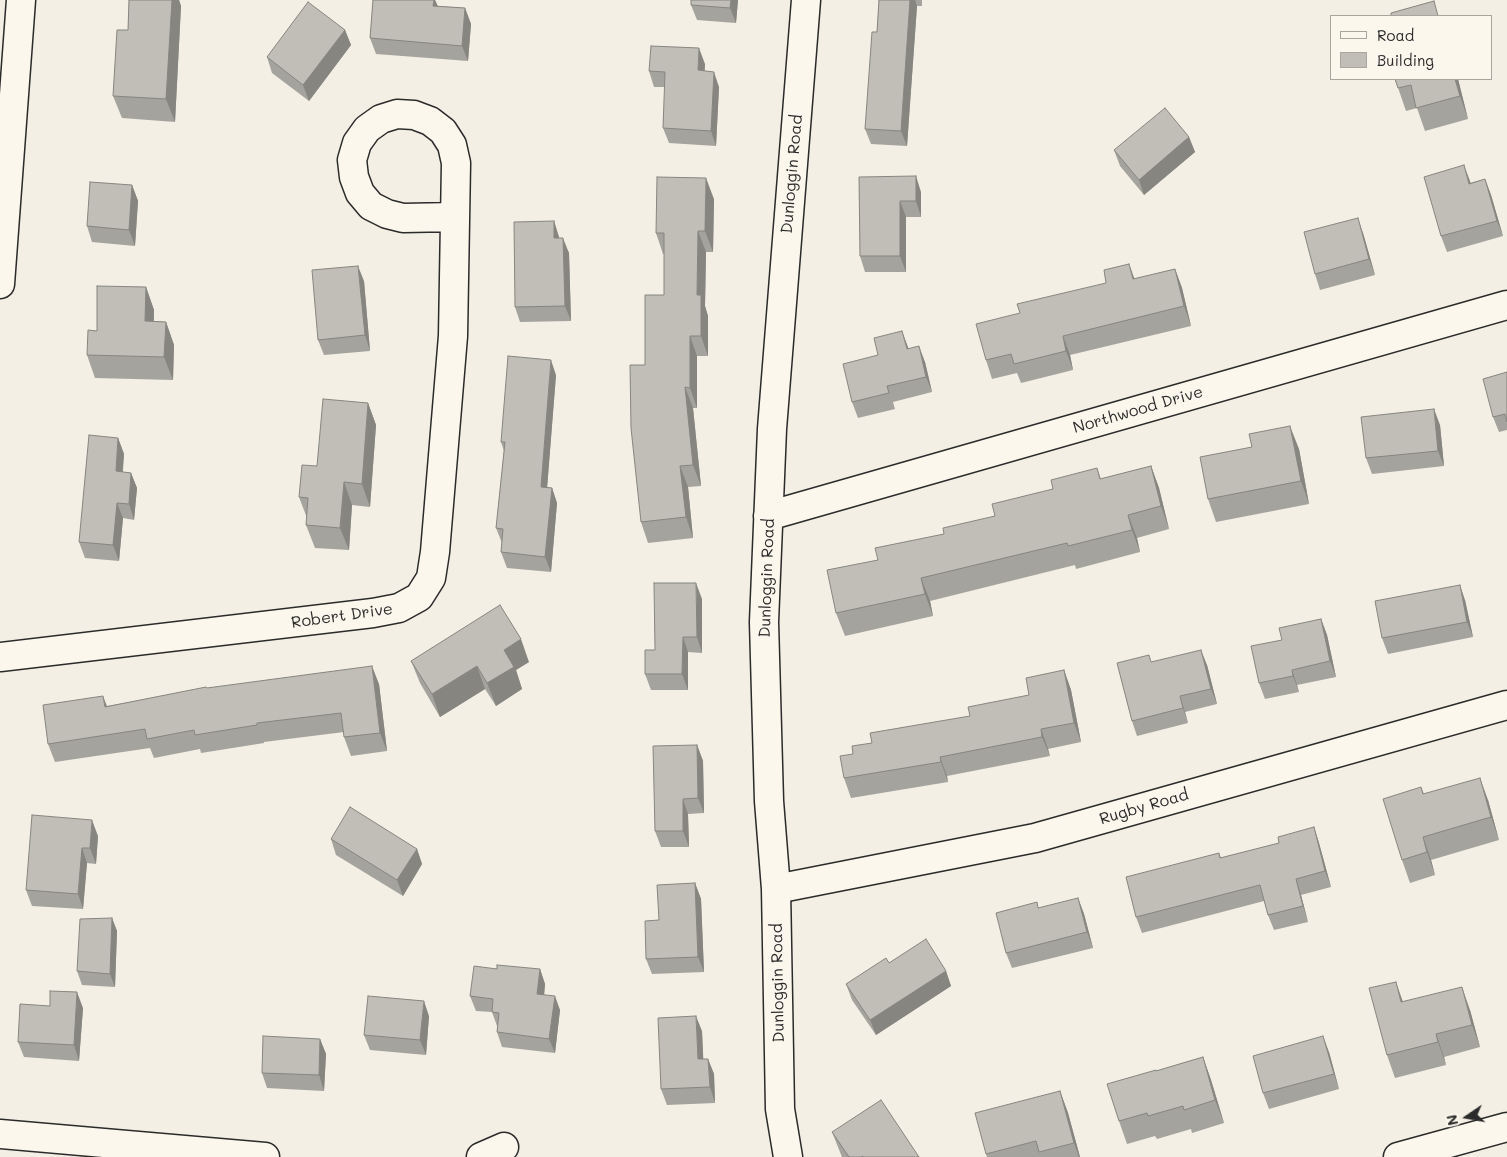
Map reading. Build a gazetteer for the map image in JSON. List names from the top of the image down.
{
  "streets": {
    "street": [
      "Dunloggin Road",
      "Northwood Drive",
      "Robert Drive",
      "Rugby Road"
    ]
  },
  "crossings": [
    ["Dunloggin Road", "Northwood Drive"],
    ["Dunloggin Road", "Rugby Road"]
  ],
  "legend": ["Road", "Building"],
  "north": "left"
}
